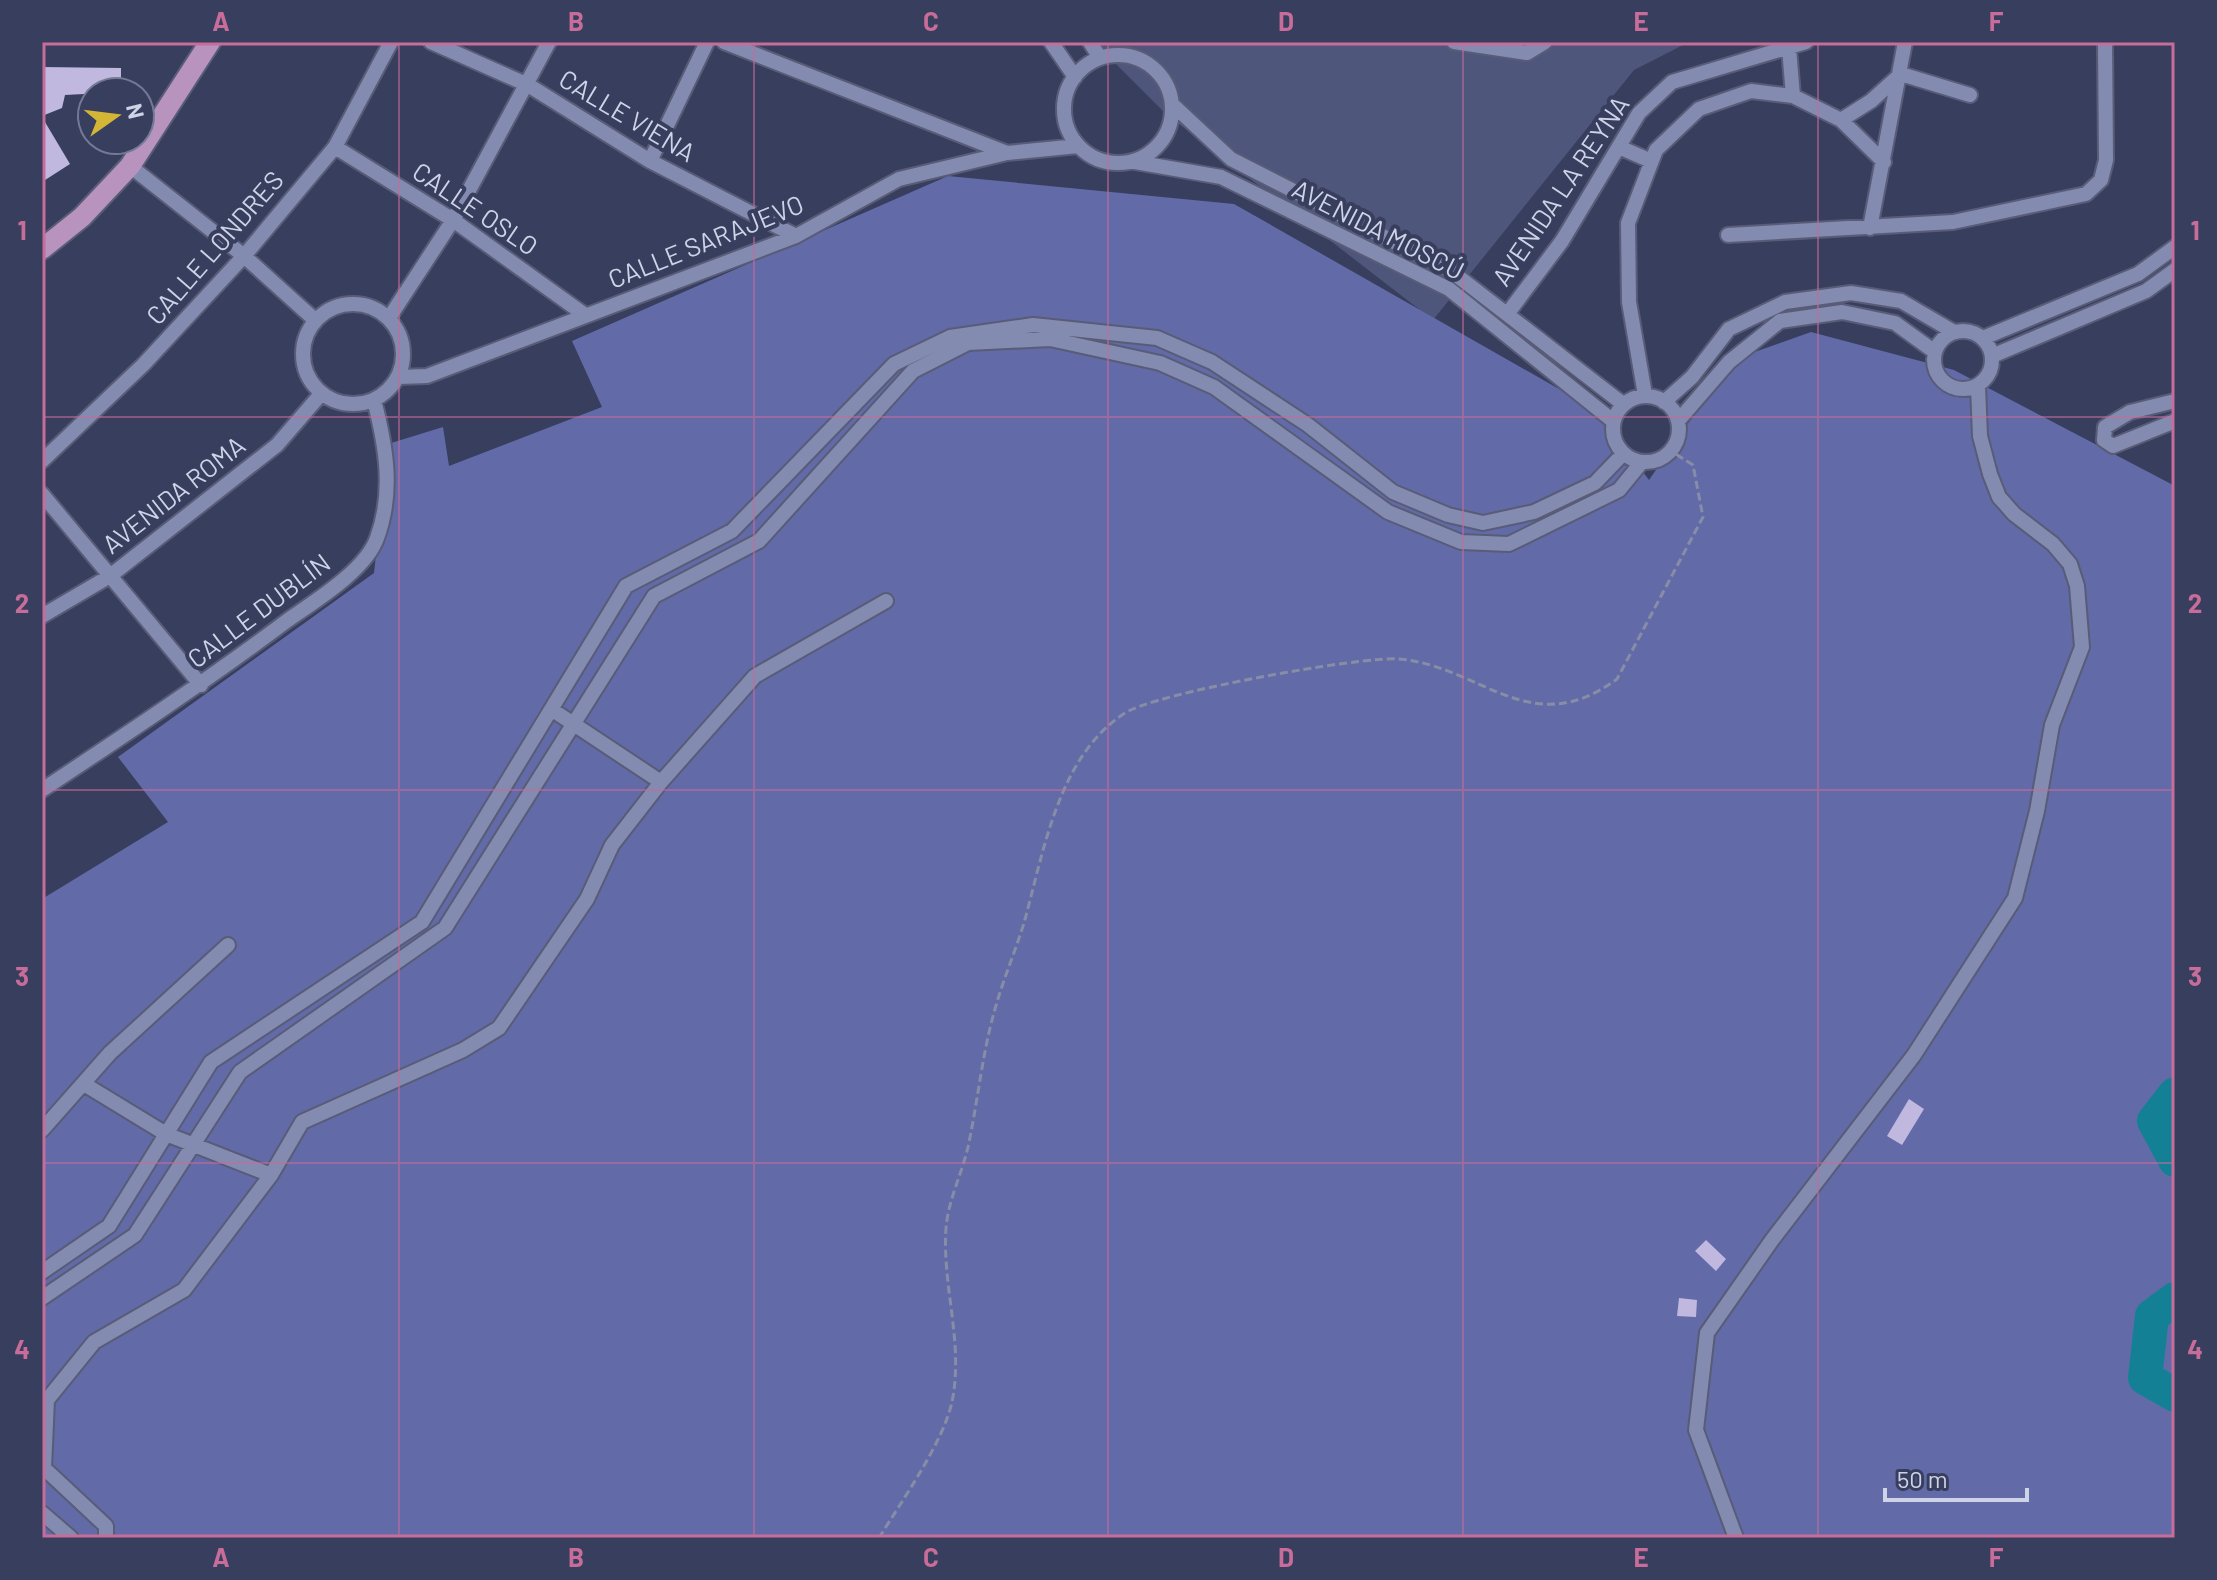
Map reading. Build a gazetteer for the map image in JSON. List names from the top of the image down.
{
  "streets": {
    "street": [
      "CALLE VIENA",
      "AVENIDA LA REYNA",
      "CALLE OSLO",
      "AVENIDA MOSCÚ",
      "CALLE SARAJEVO",
      "CALLE LONDRES",
      "AVENIDA ROMA",
      "CALLE DUBLÍN"
    ]
  },
  "crossings": [
    ["CALLE VIENA", "CALLE SARAJEVO"],
    ["AVENIDA LA REYNA", "AVENIDA MOSCÚ"],
    ["CALLE OSLO", "CALLE SARAJEVO"],
    ["CALLE OSLO", "CALLE LONDRES"],
    ["AVENIDA MOSCÚ", "CALLE SARAJEVO"],
    ["CALLE SARAJEVO", "AVENIDA ROMA"],
    ["CALLE SARAJEVO", "CALLE DUBLÍN"],
    ["AVENIDA ROMA", "CALLE DUBLÍN"]
  ],
  "scale_bar": "50 m",
  "north": "right",
  "grid": {
    "columns": [
      "A",
      "B",
      "C",
      "D",
      "E",
      "F"
    ],
    "rows": [
      "1",
      "2",
      "3",
      "4"
    ]
  }
}
